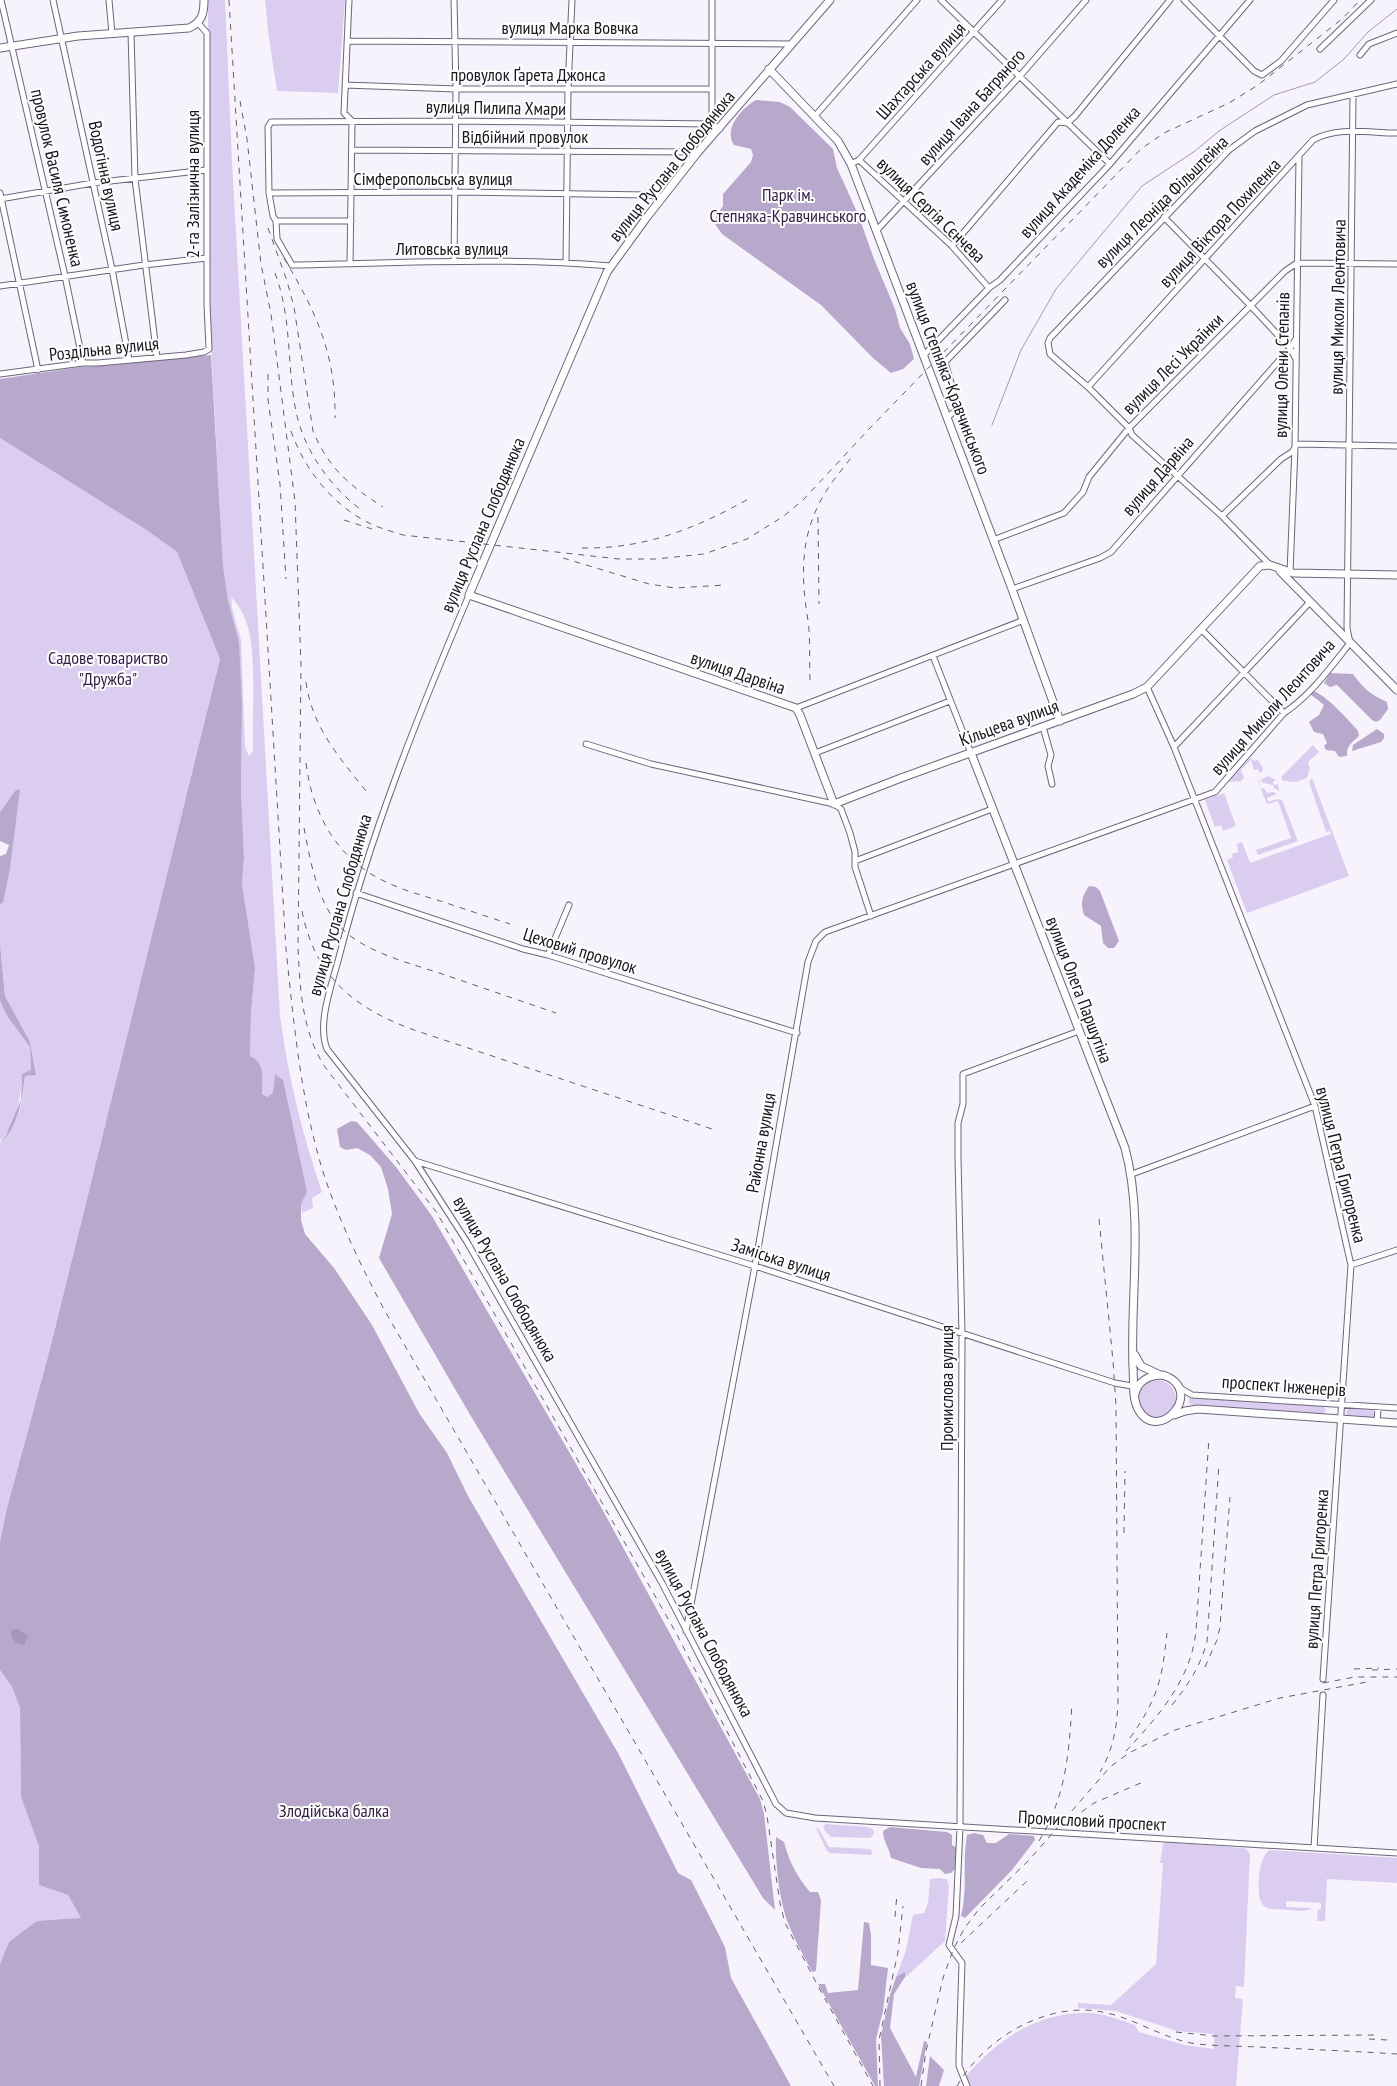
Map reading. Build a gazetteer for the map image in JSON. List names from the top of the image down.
{
  "streets": {
    "street": [
      "вулиця Марка Вовчка",
      "Шахтарська вулиця",
      "провулок Ґарета Джонса",
      "вулиця Івана Багряного",
      "вулиця Пилипа Хмари",
      "Відбійний провулок",
      "вулиця Руслана Слободянюка",
      "вулиця Академіка Доленка",
      "Водогінна вулиця",
      "провулок Василя Симоненка",
      "Сімферопольська вулиця",
      "2-га Залізнична вулиця",
      "вулиця Леоніда Фільштейна",
      "вулиця Сергія Сєнчева",
      "вулиця Віктора Похиленка",
      "Литовська вулиця",
      "вулиця Миколи Леонтовича",
      "Роздільна вулиця",
      "вулиця Лесі Українки",
      "вулиця Олени Степанів",
      "вулиця Степняка-Кравчинського",
      "вулиця Дарвіна",
      "Кільцева вулиця",
      "Цеховий провулок",
      "вулиця Олега Паршутіна",
      "Районна вулиця",
      "вулиця Петра Григоренка",
      "Заміська вулиця",
      "проспект Інженерів",
      "Промислова вулиця",
      "Промисловий проспект"
    ]
  },
  "crossings": [
    ["вулиця Марка Вовчка", "вулиця Руслана Слободянюка"],
    ["Шахтарська вулиця", "вулиця Сергія Сєнчева"],
    ["вулиця Івана Багряного", "вулиця Сергія Сєнчева"],
    ["вулиця Івана Багряного", "вулиця Степняка-Кравчинського"],
    ["вулиця Пилипа Хмари", "Сімферопольська вулиця"],
    ["Відбійний провулок", "вулиця Руслана Слободянюка"],
    ["вулиця Руслана Слободянюка", "Сімферопольська вулиця"],
    ["вулиця Руслана Слободянюка", "Литовська вулиця"],
    ["вулиця Руслана Слободянюка", "вулиця Степняка-Кравчинського"],
    ["вулиця Руслана Слободянюка", "вулиця Дарвіна"],
    ["вулиця Руслана Слободянюка", "Цеховий провулок"],
    ["вулиця Руслана Слободянюка", "Районна вулиця"],
    ["вулиця Руслана Слободянюка", "Заміська вулиця"],
    ["вулиця Руслана Слободянюка", "Промисловий проспект"],
    ["вулиця Академіка Доленка", "вулиця Сергія Сєнчева"],
    ["вулиця Академіка Доленка", "вулиця Степняка-Кравчинського"],
    ["Водогінна вулиця", "Роздільна вулиця"],
    ["провулок Василя Симоненка", "Роздільна вулиця"],
    ["2-га Залізнична вулиця", "Роздільна вулиця"],
    ["вулиця Леоніда Фільштейна", "вулиця Віктора Похиленка"],
    ["вулиця Леоніда Фільштейна", "вулиця Миколи Леонтовича"],
    ["вулиця Сергія Сєнчева", "вулиця Степняка-Кравчинського"],
    ["вулиця Віктора Похиленка", "вулиця Миколи Леонтовича"],
    ["вулиця Віктора Похиленка", "вулиця Олени Степанів"],
    ["вулиця Миколи Леонтовича", "вулиця Олега Паршутіна"],
    ["вулиця Миколи Леонтовича", "Районна вулиця"],
    ["вулиця Миколи Леонтовича", "вулиця Петра Григоренка"],
    ["вулиця Лесі Українки", "вулиця Олени Степанів"],
    ["вулиця Лесі Українки", "вулиця Степняка-Кравчинського"],
    ["вулиця Олени Степанів", "вулиця Дарвіна"],
    ["вулиця Степняка-Кравчинського", "вулиця Дарвіна"],
    ["вулиця Степняка-Кравчинського", "Кільцева вулиця"],
    ["вулиця Дарвіна", "вулиця Олега Паршутіна"],
    ["Кільцева вулиця", "вулиця Олега Паршутіна"],
    ["Кільцева вулиця", "вулиця Петра Григоренка"],
    ["Цеховий провулок", "Районна вулиця"],
    ["вулиця Олега Паршутіна", "Заміська вулиця"],
    ["вулиця Олега Паршутіна", "проспект Інженерів"],
    ["вулиця Олега Паршутіна", "Промислова вулиця"],
    ["Районна вулиця", "Заміська вулиця"],
    ["вулиця Петра Григоренка", "проспект Інженерів"],
    ["Заміська вулиця", "проспект Інженерів"],
    ["Заміська вулиця", "Промислова вулиця"],
    ["Промислова вулиця", "Промисловий проспект"]
  ],
  "parks": ["Парк ім. Степняка-Кравчинського", "Садове товариство \"Дружба\"", "Злодійська балка"]
}
